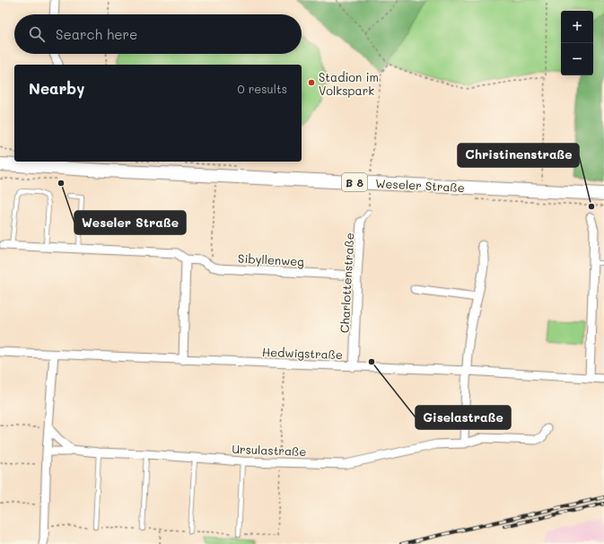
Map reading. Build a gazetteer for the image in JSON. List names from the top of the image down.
{
  "streets": {
    "main road": ["B 8", "Weseler Straße"],
    "street": [
      "Sibyllenweg",
      "Charlottenstraße",
      "Hedwigstraße",
      "Ursulastraße"
    ]
  },
  "crossings": [
    ["Sibyllenweg", "Charlottenstraße"],
    ["Charlottenstraße", "Hedwigstraße"]
  ],
  "places": [
    "Stadion im Volkspark",
    "Weseler Straße",
    "Christinenstraße",
    "Giselastraße"
  ],
  "page": {
    "map_buttons": ["+", "−"],
    "search": "Search here",
    "heading": ["Nearby", "0 results"]
  }
}
